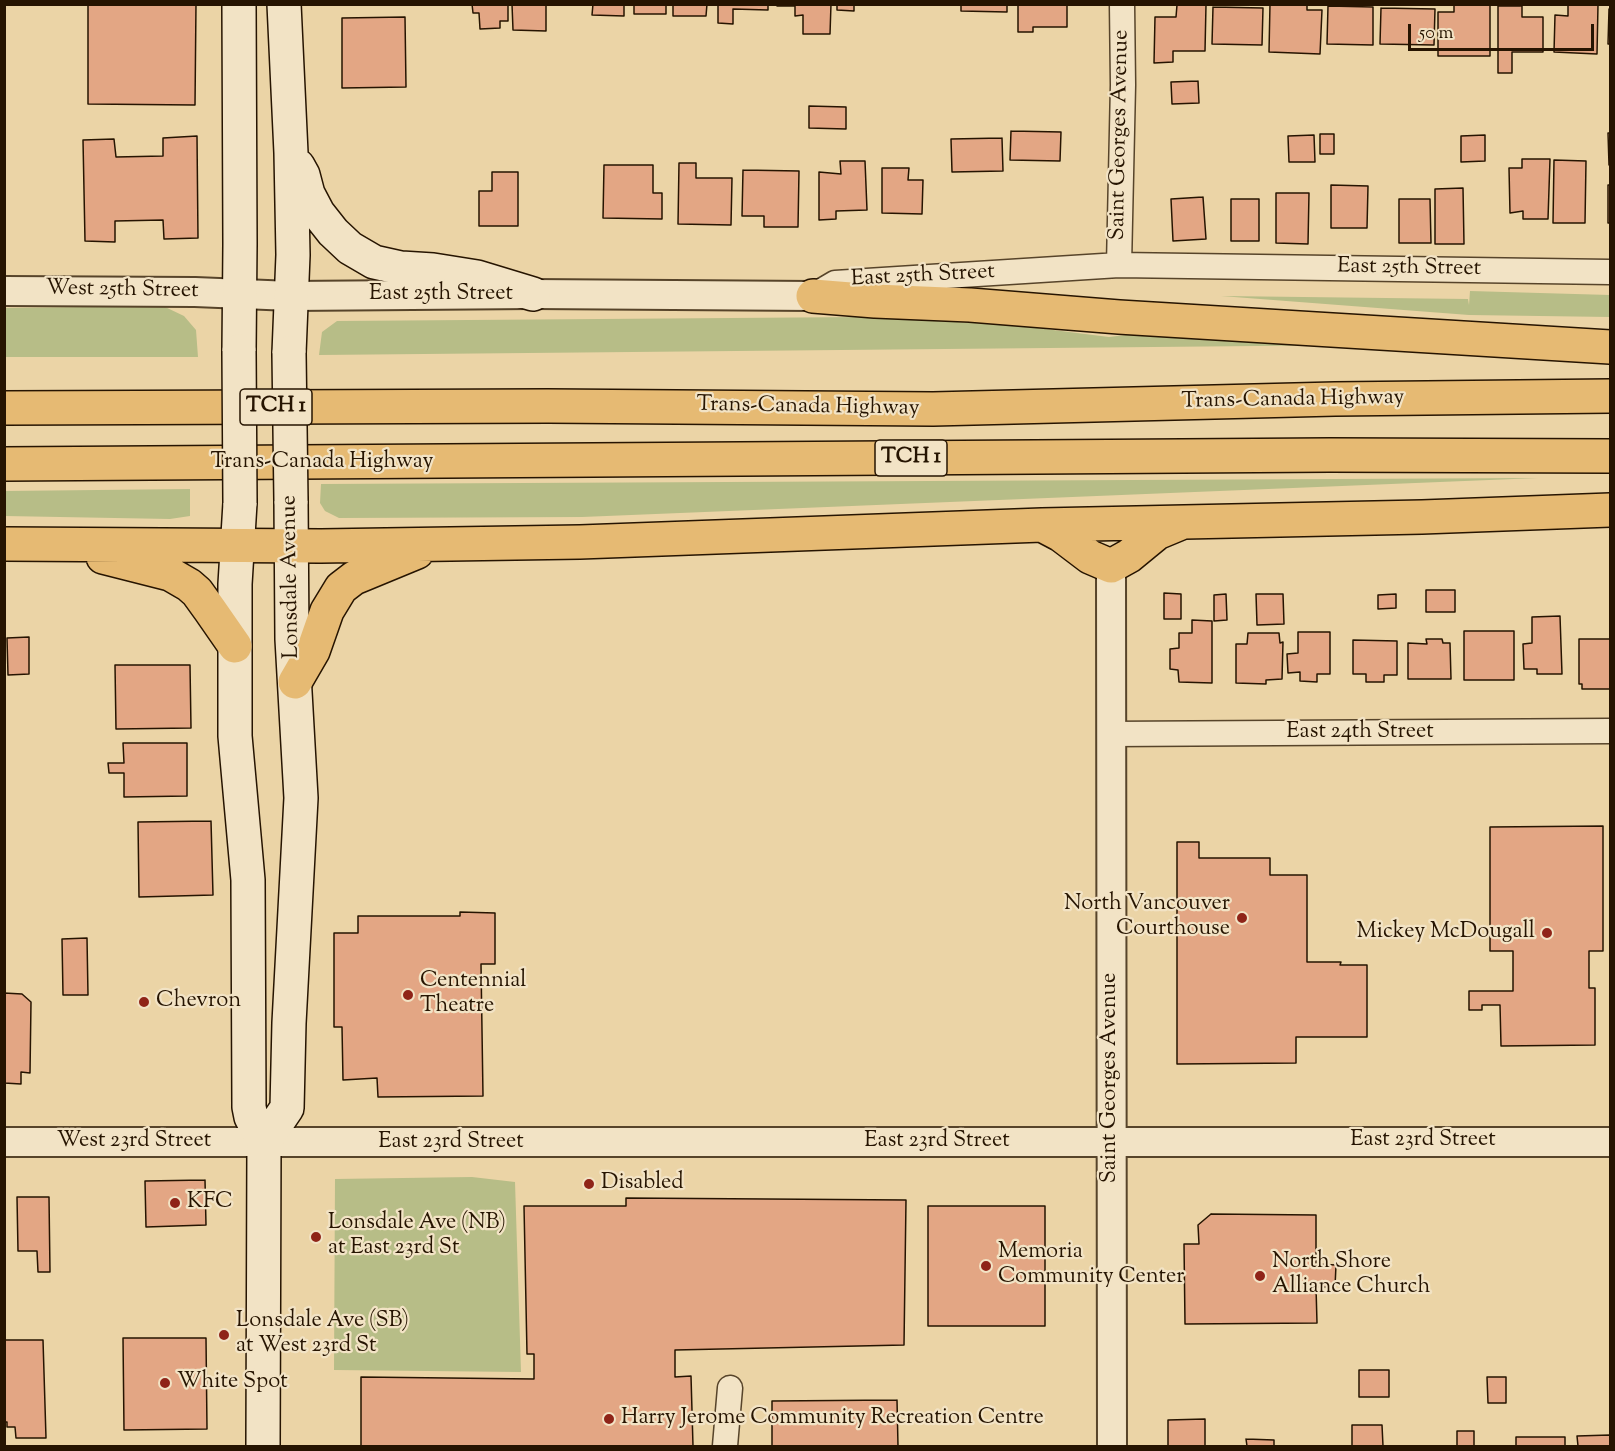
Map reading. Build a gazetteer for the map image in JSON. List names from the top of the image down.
{
  "streets": {
    "highway": ["Trans-Canada Highway", "TCH 1"],
    "main road": ["Lonsdale Avenue"],
    "street": [
      "Saint Georges Avenue",
      "East 25th Street",
      "West 25th Street",
      "East 24th Street",
      "East 23rd Street",
      "West 23rd Street"
    ]
  },
  "crossings": [
    ["Saint Georges Avenue", "East 25th Street"],
    ["Saint Georges Avenue", "East 24th Street"],
    ["Saint Georges Avenue", "East 23rd Street"],
    ["East 25th Street", "West 25th Street"],
    ["East 25th Street", "Lonsdale Avenue"],
    ["Lonsdale Avenue", "East 23rd Street"],
    ["Lonsdale Avenue", "West 23rd Street"],
    ["East 23rd Street", "West 23rd Street"]
  ],
  "places": [
    "North Vancouver Courthouse",
    "Mickey McDougall",
    "Centennial Theatre",
    "Chevron",
    "Disabled",
    "KFC",
    "Lonsdale Ave (NB) at East 23rd St",
    "Memoria Community Center",
    "North Shore Alliance Church",
    "Lonsdale Ave (SB) at West 23rd St",
    "White Spot",
    "Harry Jerome Community Recreation Centre"
  ],
  "scale_bar": "50 m"
}
